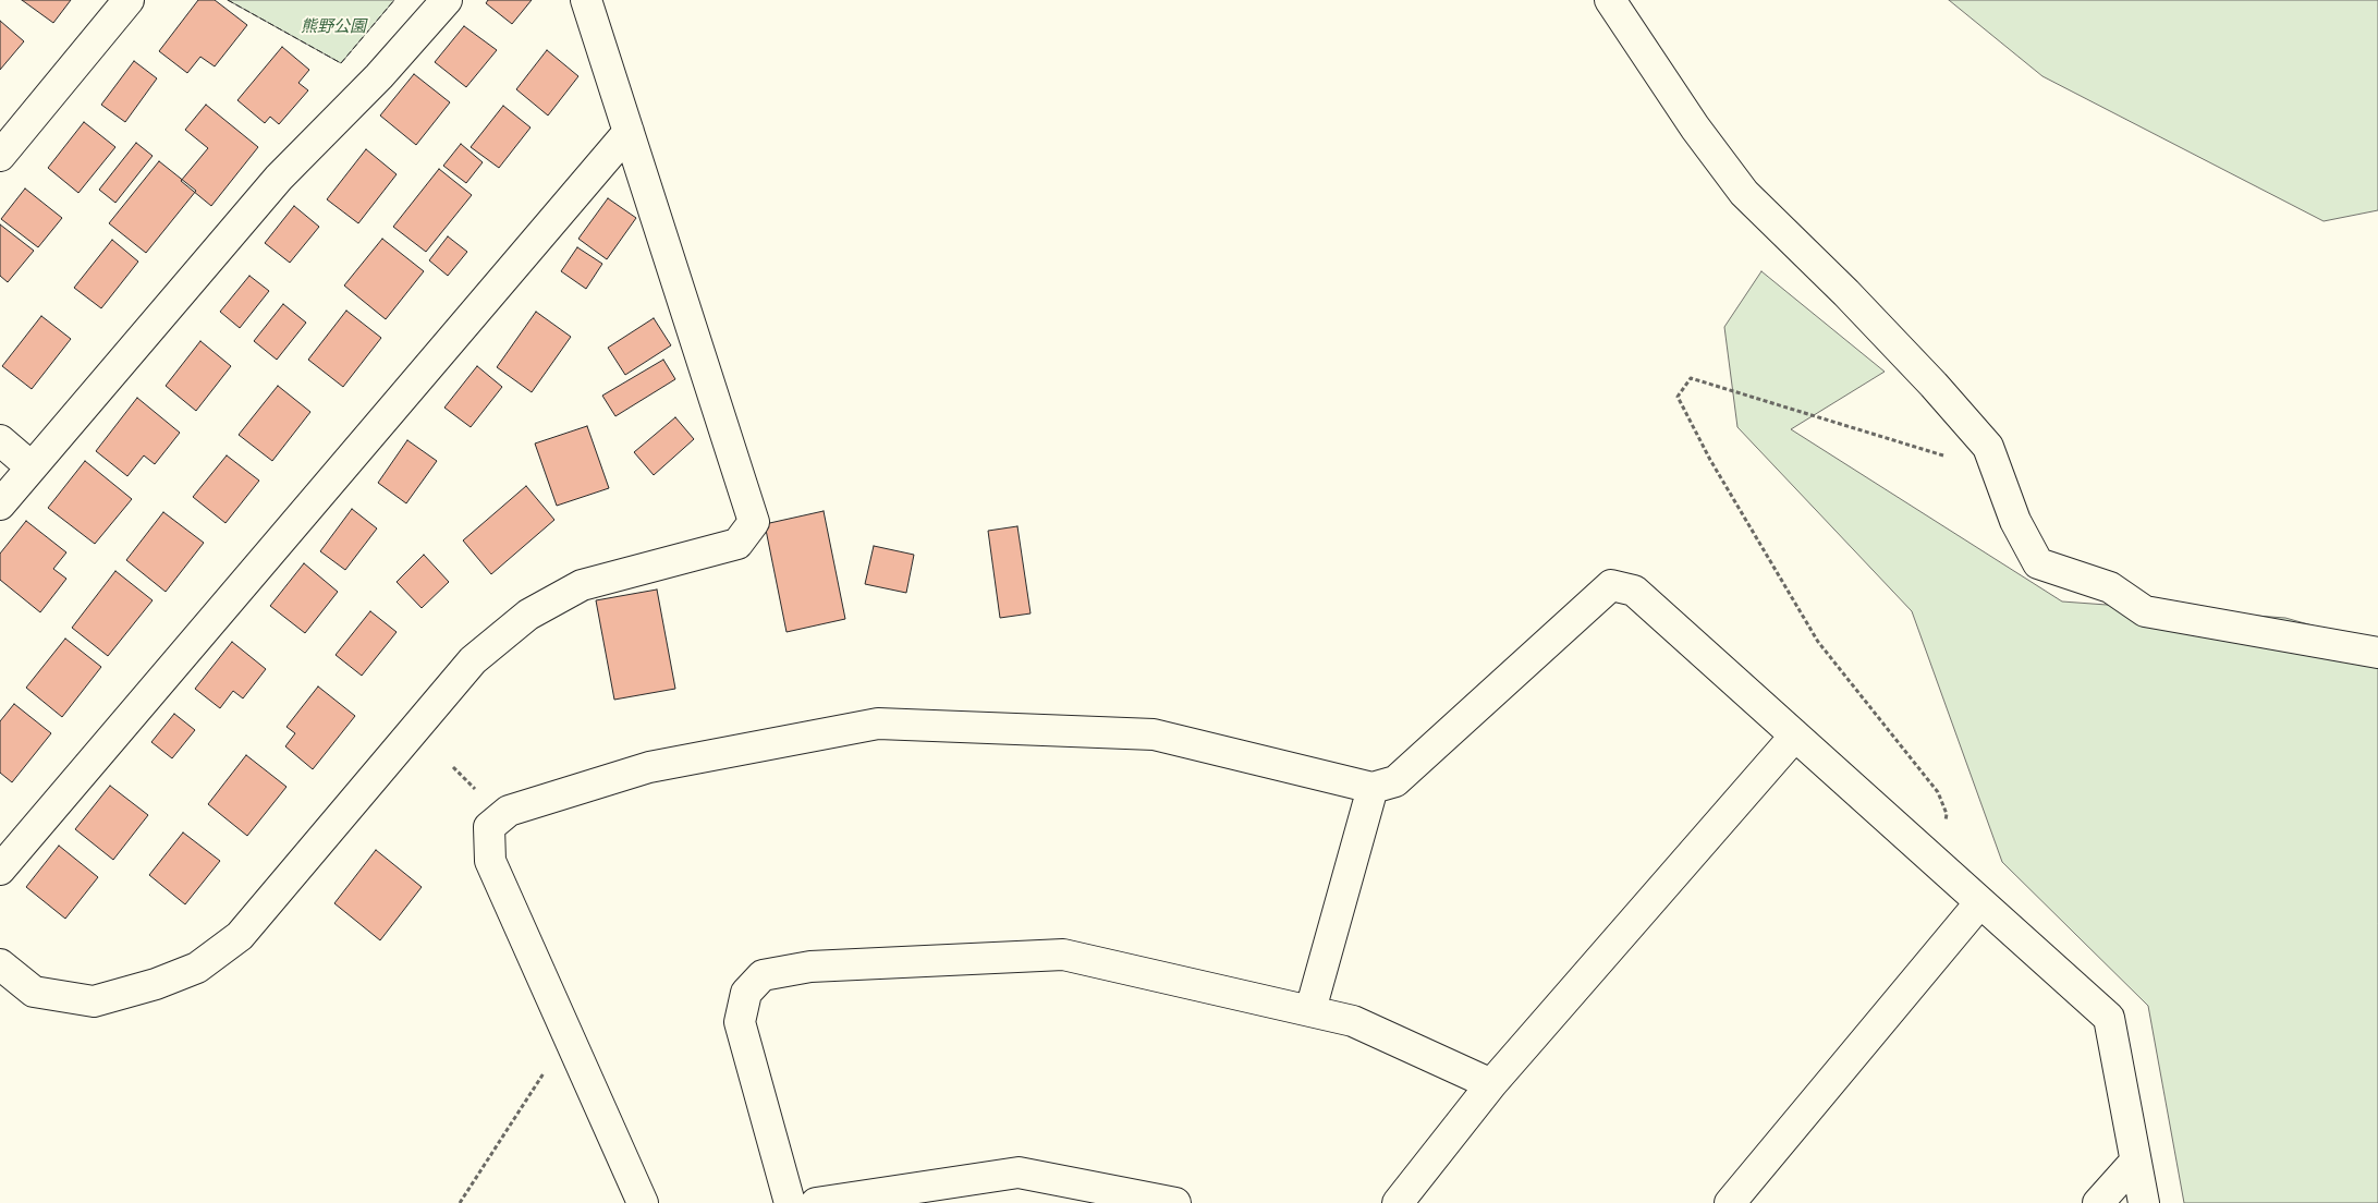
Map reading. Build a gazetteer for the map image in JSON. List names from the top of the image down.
{
  "parks": ["熊野公園"]
}
